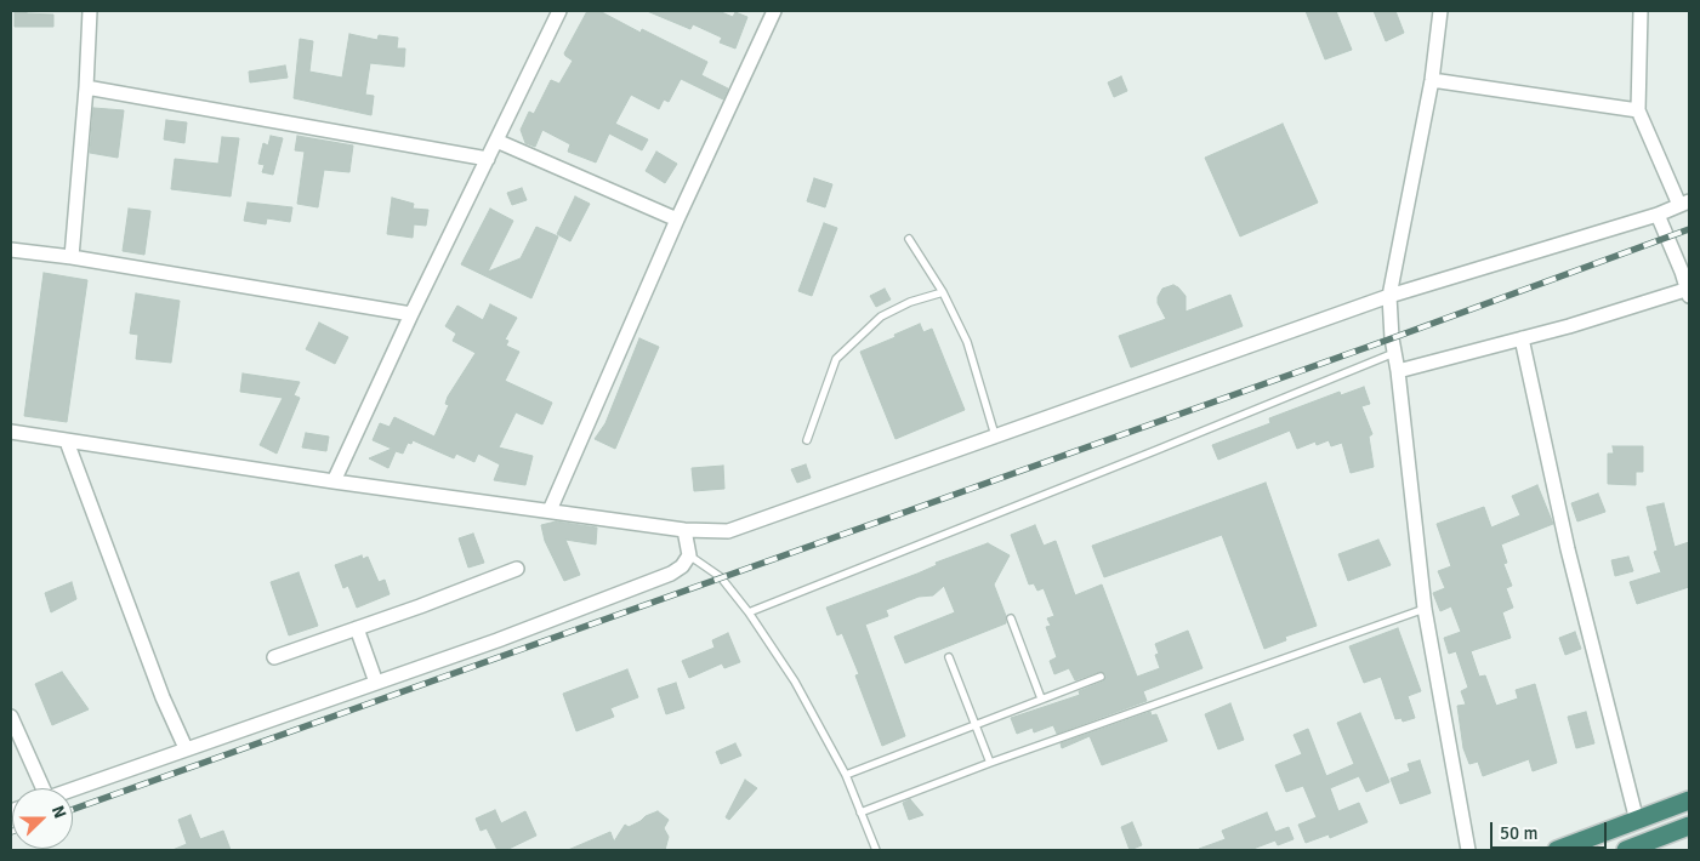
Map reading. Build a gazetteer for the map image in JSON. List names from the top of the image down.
{
  "scale_bar": "50 m",
  "north": "right"
}
